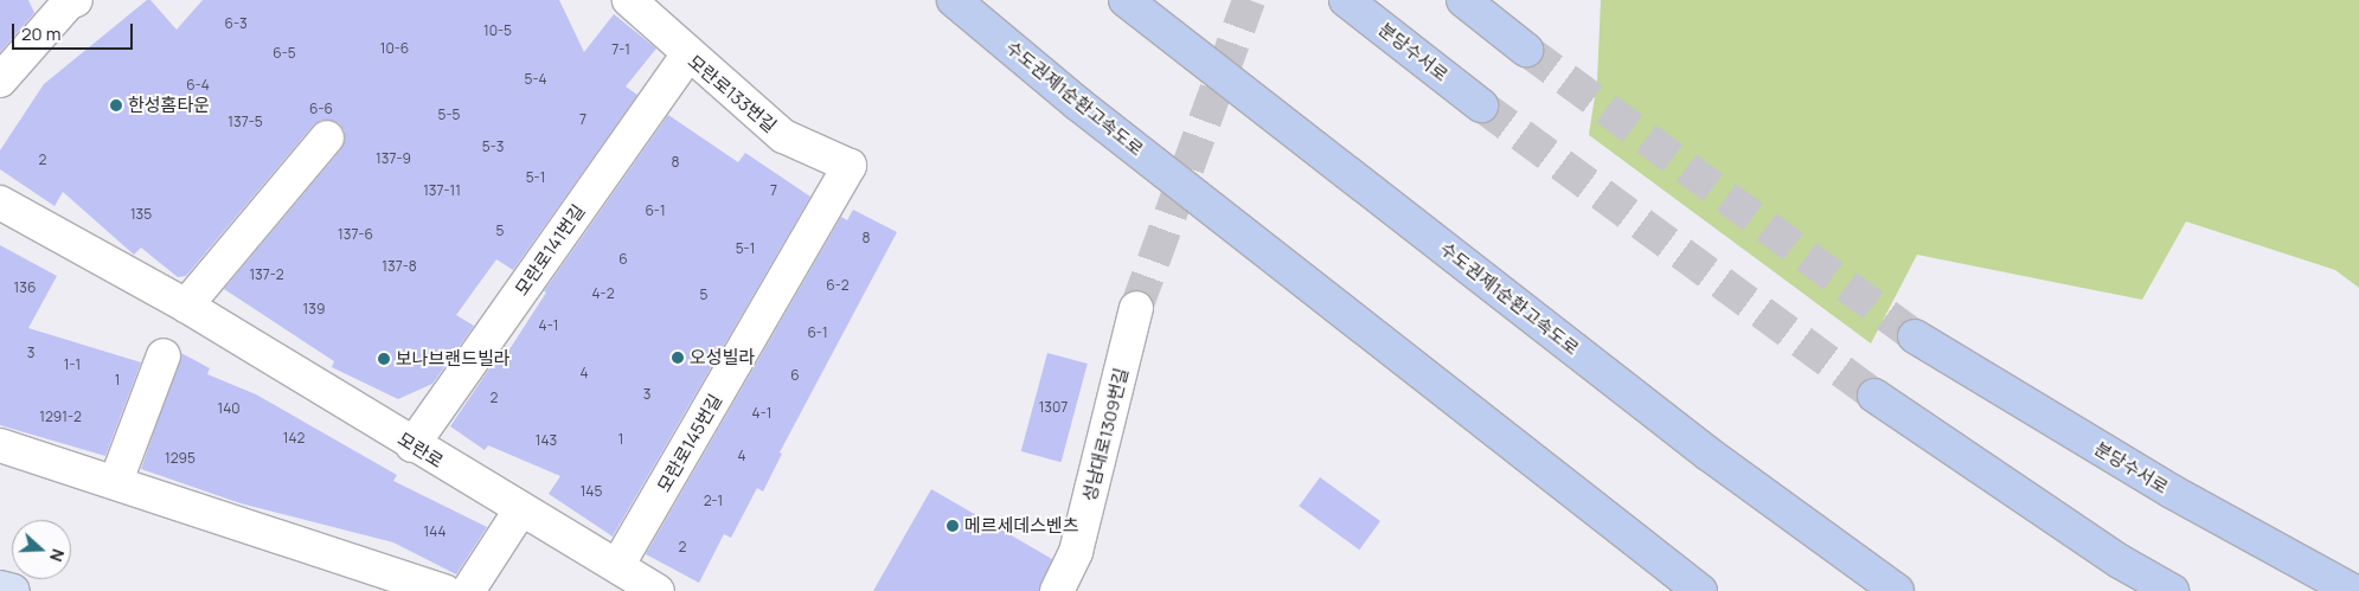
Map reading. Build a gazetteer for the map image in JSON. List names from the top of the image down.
{
  "streets": {
    "highway": ["분당수서로", "수도권제1순환고속도로"],
    "street": [
      "모란로133번길",
      "모란로141번길",
      "성남대로1309번길",
      "모란로145번길",
      "모란로"
    ]
  },
  "crossings": [
    ["모란로133번길", "모란로141번길"],
    ["모란로133번길", "모란로145번길"],
    ["모란로141번길", "모란로"],
    ["모란로145번길", "모란로"]
  ],
  "places": [
    "한성홈타운",
    "오성빌라",
    "보나브랜드빌라",
    "메르세데스벤츠"
  ],
  "house_numbers": [
    "6-3",
    "10-5",
    "10-6",
    "7-1",
    "6-5",
    "5-4",
    "6-4",
    "6-6",
    "5-5",
    "7",
    "137-5",
    "5-3",
    "137-9",
    "2",
    "8",
    "5-1",
    "137-11",
    "7",
    "6-1",
    "135",
    "5",
    "137-6",
    "8",
    "5-1",
    "6",
    "137-8",
    "137-2",
    "6-2",
    "136",
    "4-2",
    "5",
    "139",
    "4-1",
    "6-1",
    "3",
    "1-1",
    "4",
    "6",
    "1",
    "3",
    "2",
    "1307",
    "140",
    "4-1",
    "1291-2",
    "142",
    "1",
    "143",
    "4",
    "1295",
    "145",
    "2-1",
    "144",
    "2"
  ],
  "scale_bar": "20 m",
  "north": "right"
}
